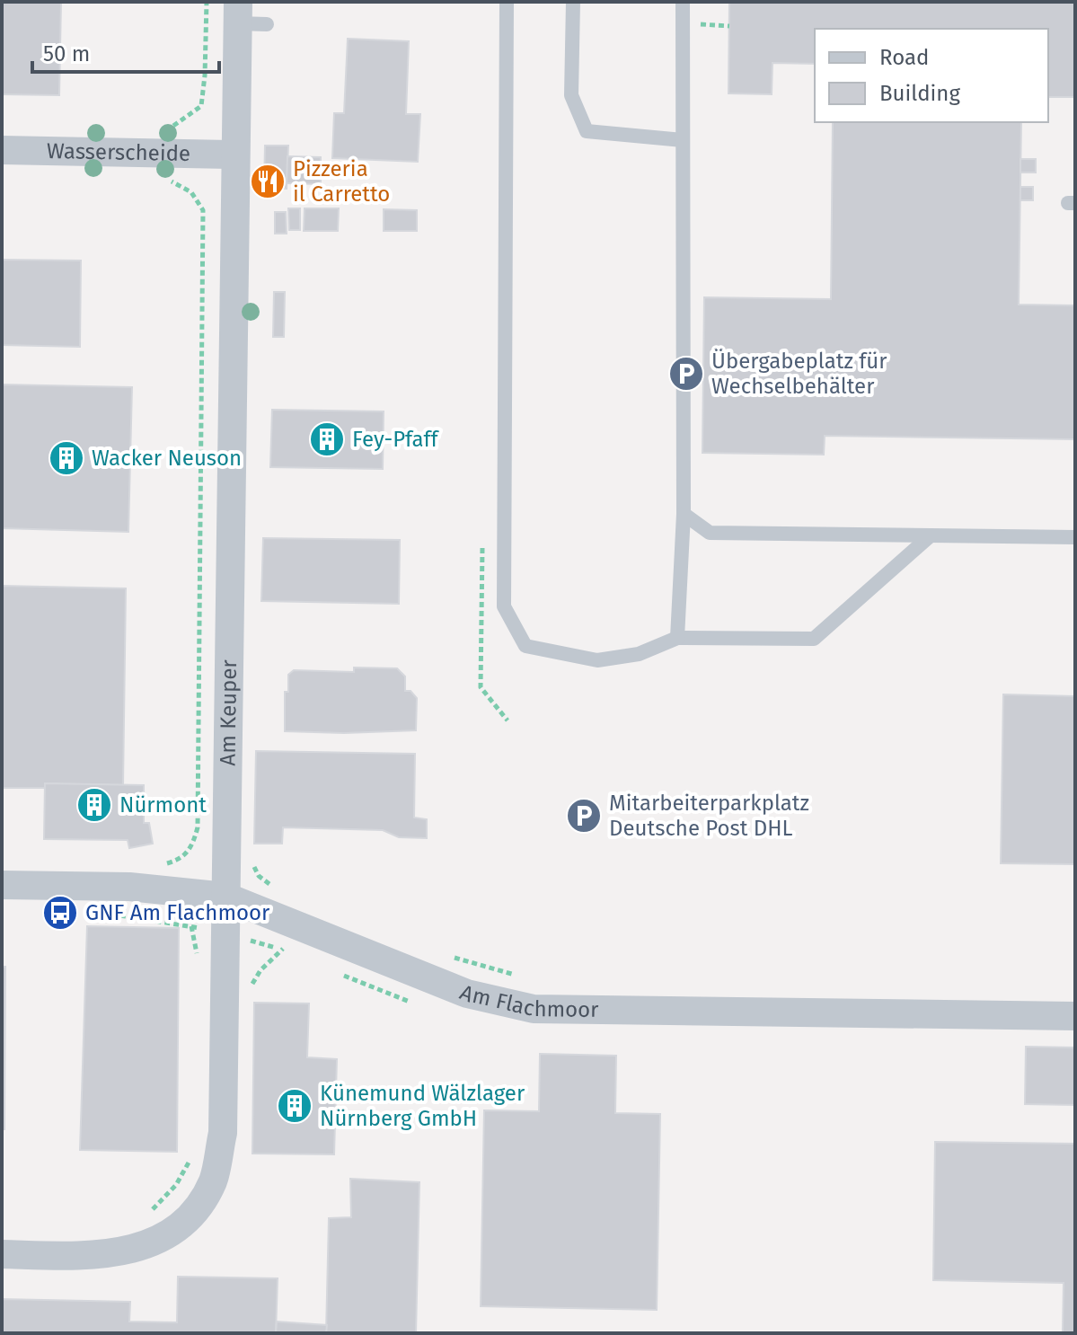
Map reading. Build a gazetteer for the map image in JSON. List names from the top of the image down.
{
  "streets": {
    "street": ["Wasserscheide", "Am Keuper", "Am Flachmoor"]
  },
  "crossings": [
    ["Wasserscheide", "Am Keuper"],
    ["Am Keuper", "Am Flachmoor"]
  ],
  "places": {
    "restaurant": ["Pizzeria il Carretto"],
    "parking": ["Übergabeplatz für Wechselbehälter", "Mitarbeiterparkplatz Deutsche Post DHL"],
    "building": [
      "Fey-Pfaff",
      "Wacker Neuson",
      "Nürmont",
      "Künemund Wälzlager Nürnberg GmbH"
    ],
    "bus stop": ["GNF Am Flachmoor"]
  },
  "legend": ["Road", "Building"],
  "scale_bar": "50 m"
}
